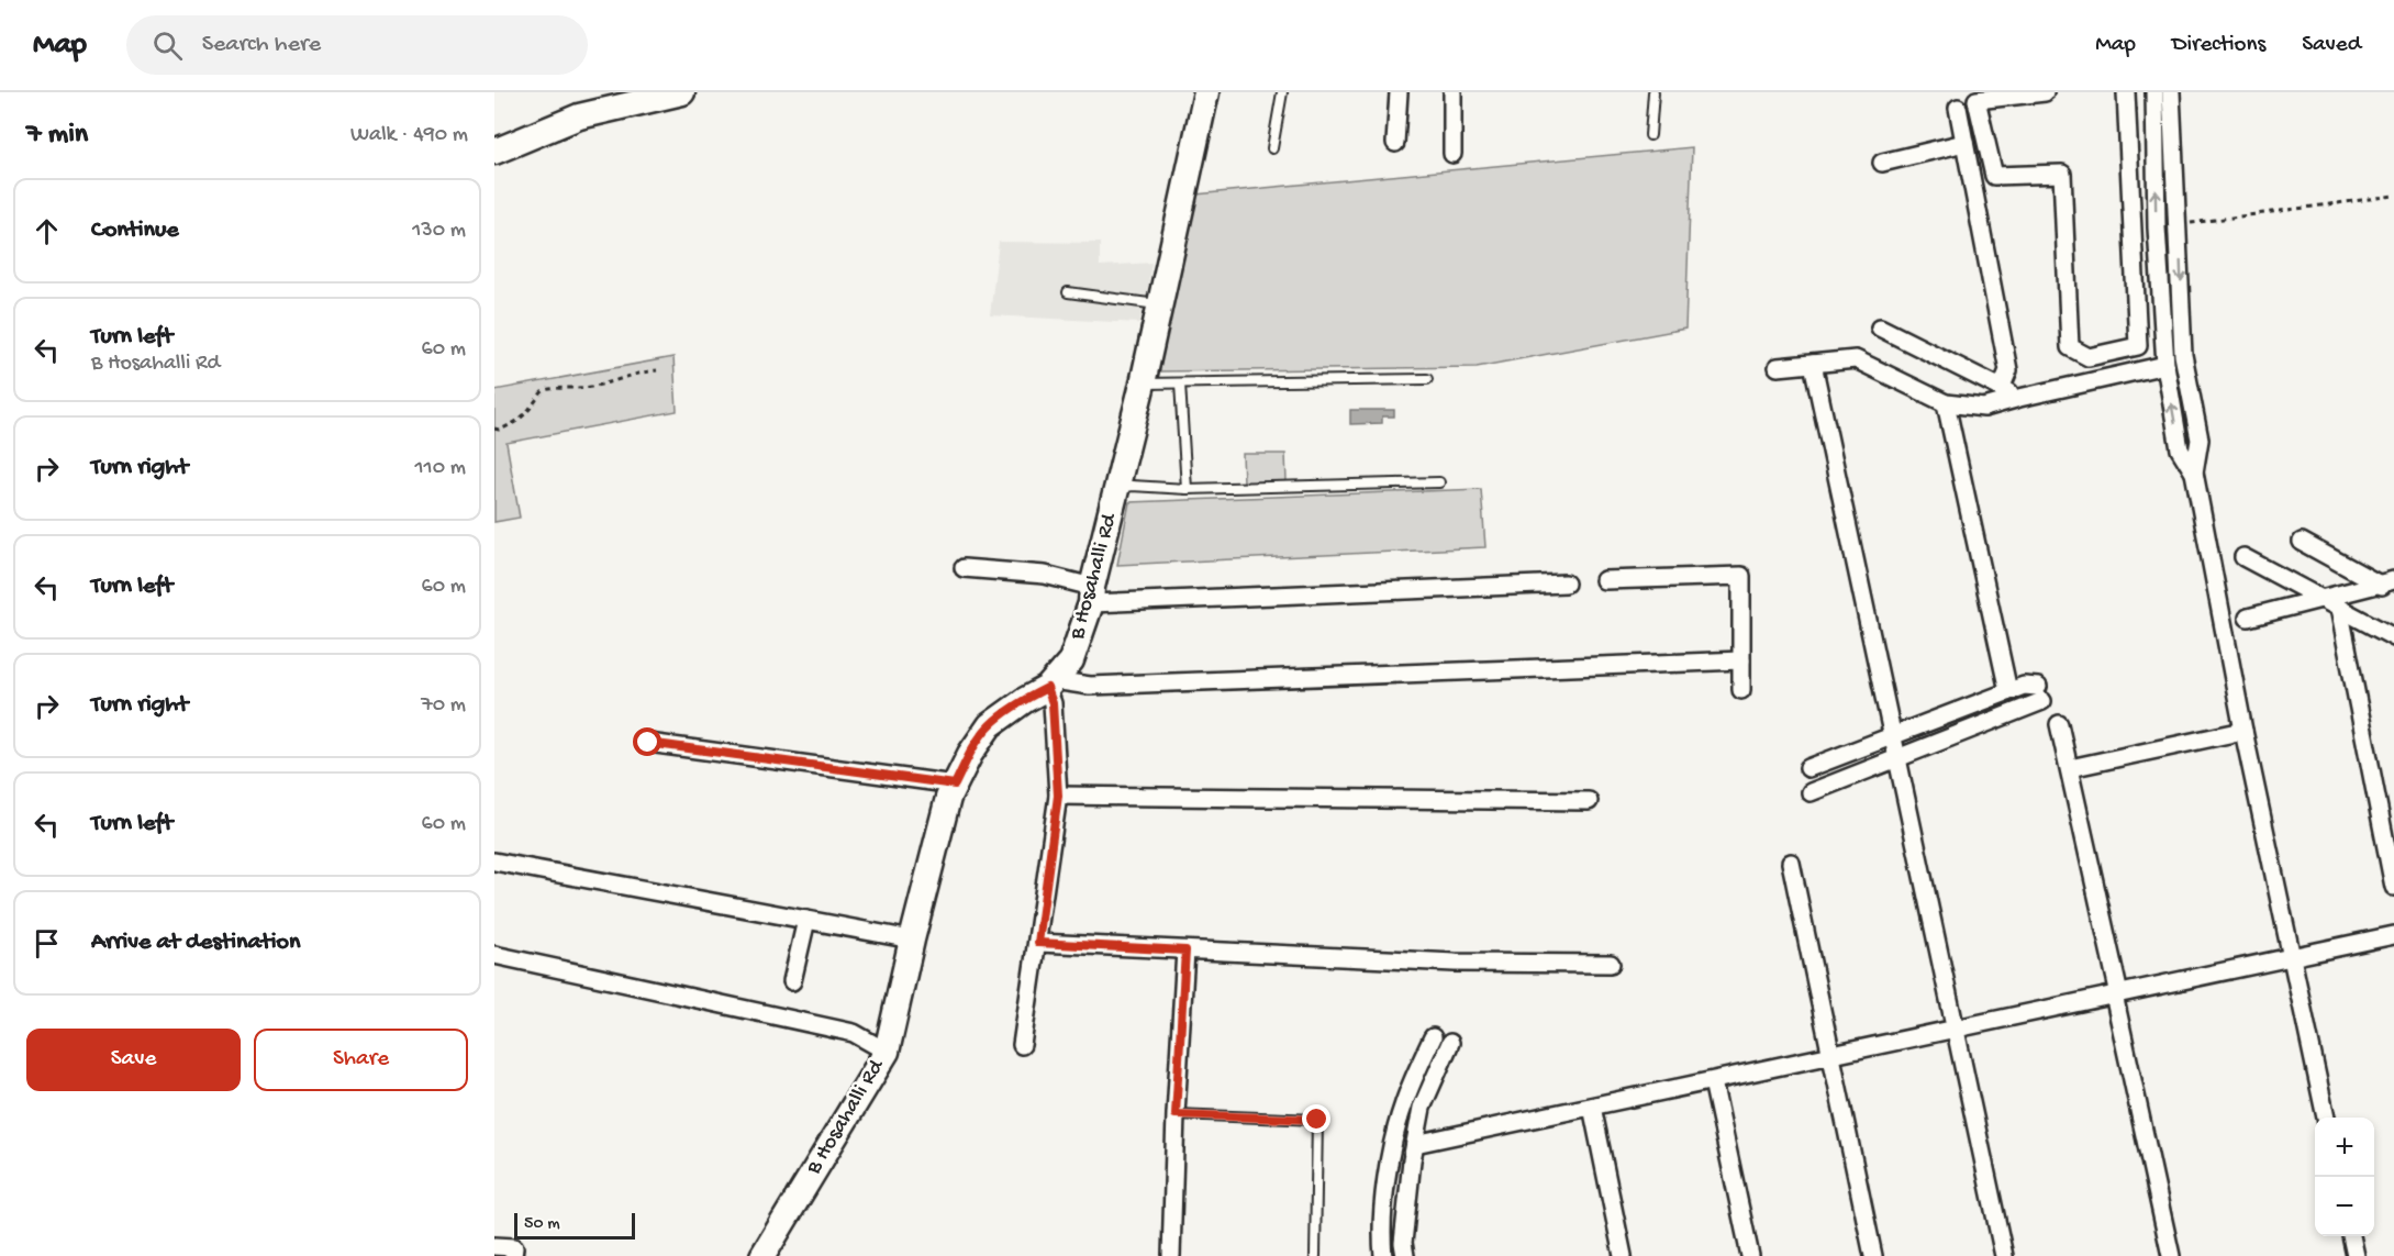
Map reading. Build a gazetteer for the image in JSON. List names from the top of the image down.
{
  "streets": {
    "street": ["B Hosahalli Rd"]
  },
  "scale_bar": "50 m",
  "page": {
    "header": "Map",
    "search": "Search here",
    "nav": ["Map", "Directions", "Saved"],
    "heading": ["7 min", "Walk · 490 m"],
    "list": [
      ["Continue", "130 m"],
      ["Turn left", "B Hosahalli Rd", "60 m"],
      ["Turn right", "110 m"],
      ["Turn left", "60 m"],
      ["Turn right", "70 m"],
      ["Turn left", "60 m"],
      "Arrive at destination"
    ],
    "buttons": ["Save", "Share"],
    "map_buttons": ["+", "−"],
    "scale": "50 m"
  }
}
